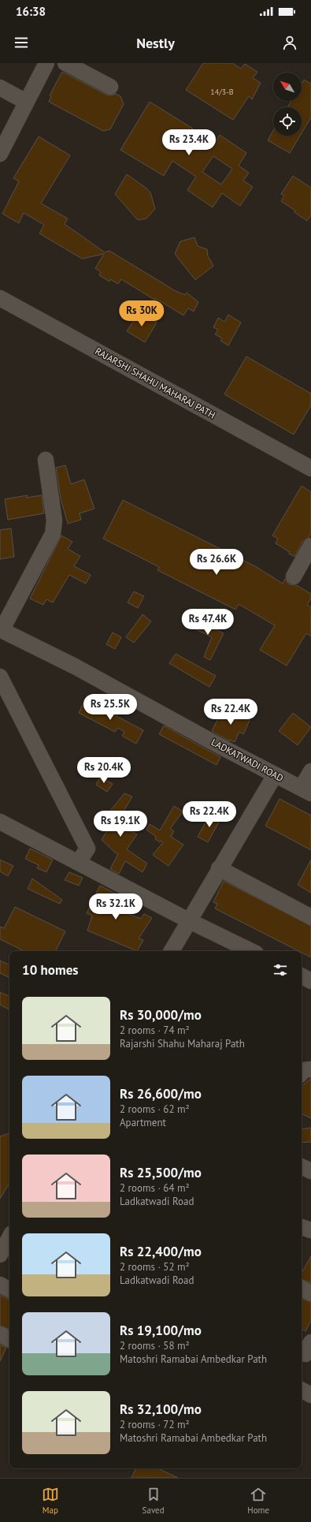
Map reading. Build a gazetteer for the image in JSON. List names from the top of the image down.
{
  "streets": {
    "street": ["RAJARSHI SHAHU MAHARAJ PATH", "LADKATWADI ROAD"]
  },
  "house_numbers": ["14/3-B"],
  "north": "top left",
  "page": {
    "status": "16:38",
    "header": "Nestly",
    "price": [
      "Rs 23.4K",
      "Rs 30K",
      "Rs 26.6K",
      "Rs 47.4K",
      "Rs 25.5K",
      "Rs 22.4K",
      "Rs 20.4K",
      "Rs 22.4K",
      "Rs 19.1K",
      "Rs 32.1K"
    ],
    "heading": "10 homes",
    "list": [
      {
        "name": "Rs 30,000/mo",
        "note": "2 rooms · 74 m² · Rajarshi Shahu Maharaj Path"
      },
      {
        "name": "Rs 26,600/mo",
        "note": "2 rooms · 62 m² · Apartment"
      },
      {
        "name": "Rs 25,500/mo",
        "note": "2 rooms · 64 m² · Ladkatwadi Road"
      },
      {
        "name": "Rs 22,400/mo",
        "note": "2 rooms · 52 m² · Ladkatwadi Road"
      },
      {
        "name": "Rs 19,100/mo",
        "note": "2 rooms · 58 m² · Matoshri Ramabai Ambedkar Path"
      },
      {
        "name": "Rs 32,100/mo",
        "note": "2 rooms · 72 m² · Matoshri Ramabai Ambedkar Path"
      }
    ],
    "tabs": ["Map", "Saved", "Home"]
  }
}
